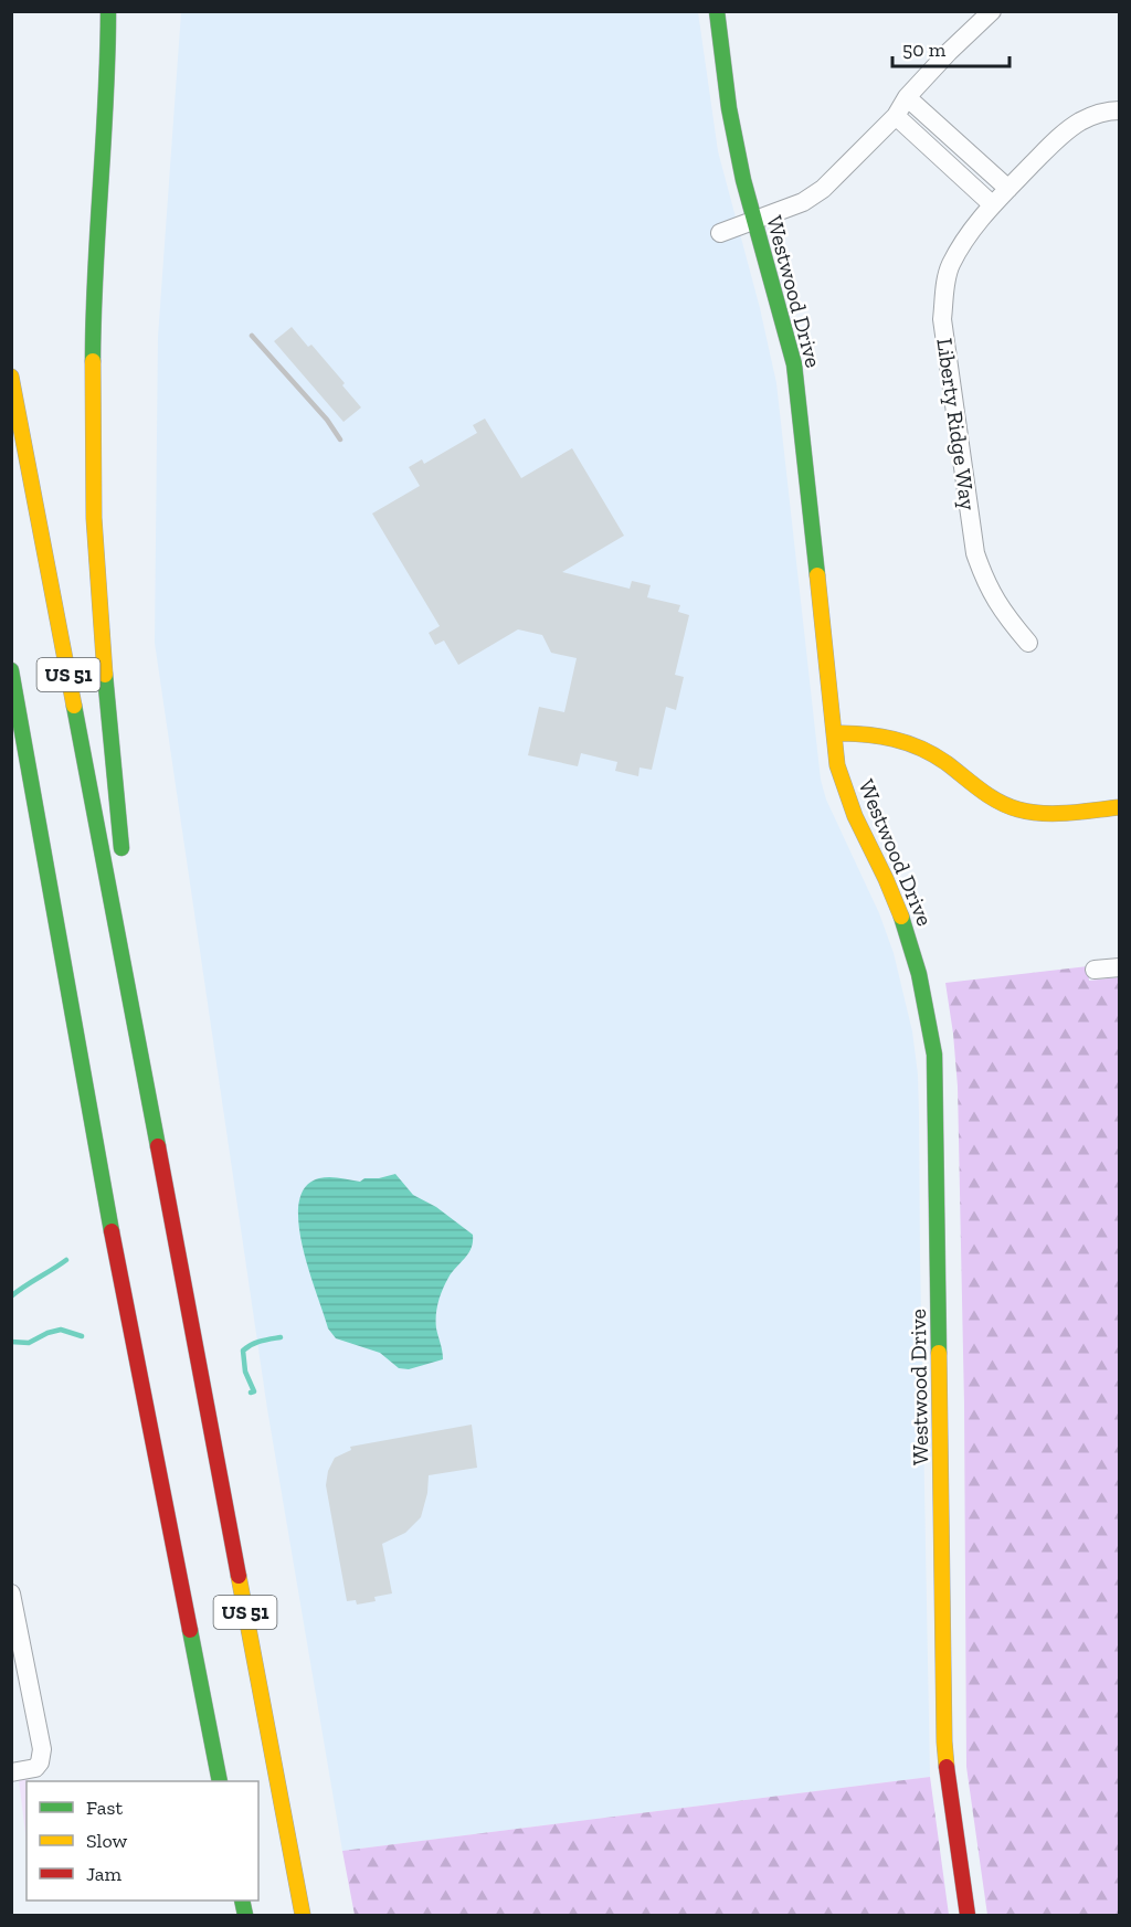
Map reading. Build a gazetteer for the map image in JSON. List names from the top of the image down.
{
  "streets": {
    "main road": ["Westwood Drive", "US 51"],
    "street": ["Liberty Ridge Way"]
  },
  "legend": ["Fast", "Slow", "Jam"],
  "scale_bar": "50 m"
}
